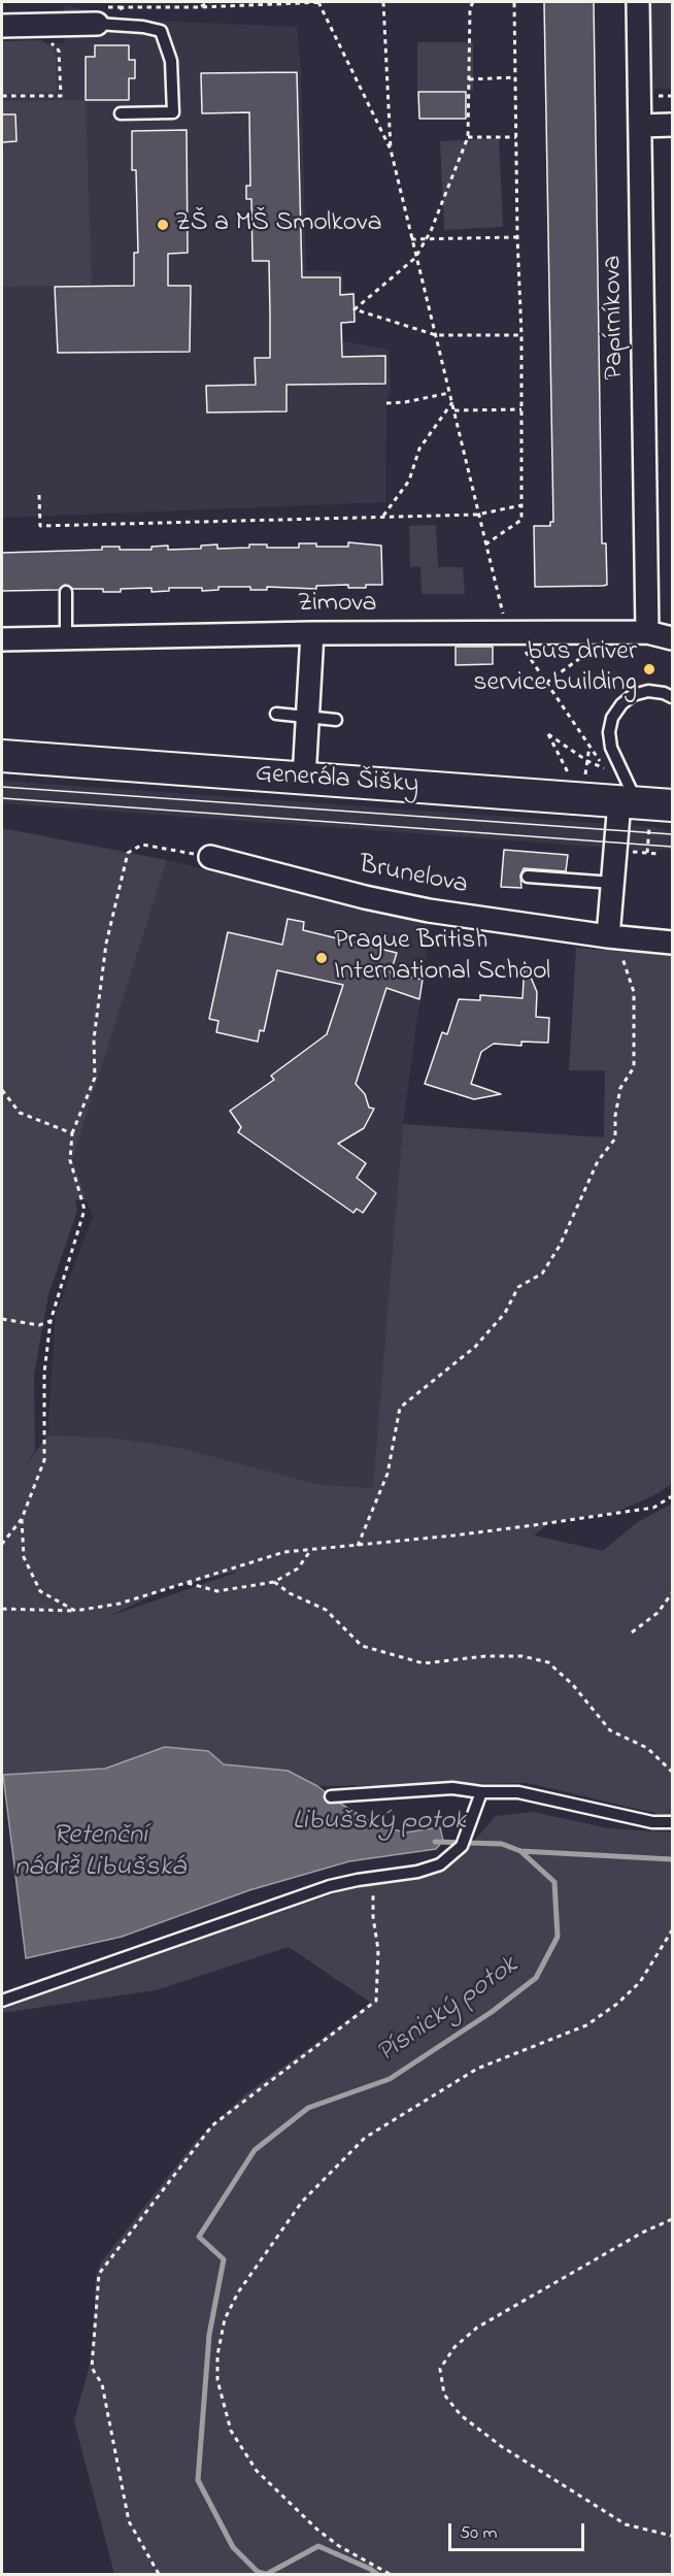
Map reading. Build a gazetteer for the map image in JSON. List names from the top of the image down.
{
  "streets": {
    "main road": ["Generála Šišky"],
    "street": ["Papírníkova", "Zimova", "Brunelova"]
  },
  "crossings": [
    ["Papírníkova", "Zimova"]
  ],
  "water": ["Libušský potok", "Retenční nádrž Libušská", "Písnický potok"],
  "places": ["ZŠ a MŠ Smolkova", "bus driver service building", "Prague British International School"],
  "scale_bar": "50 m"
}
